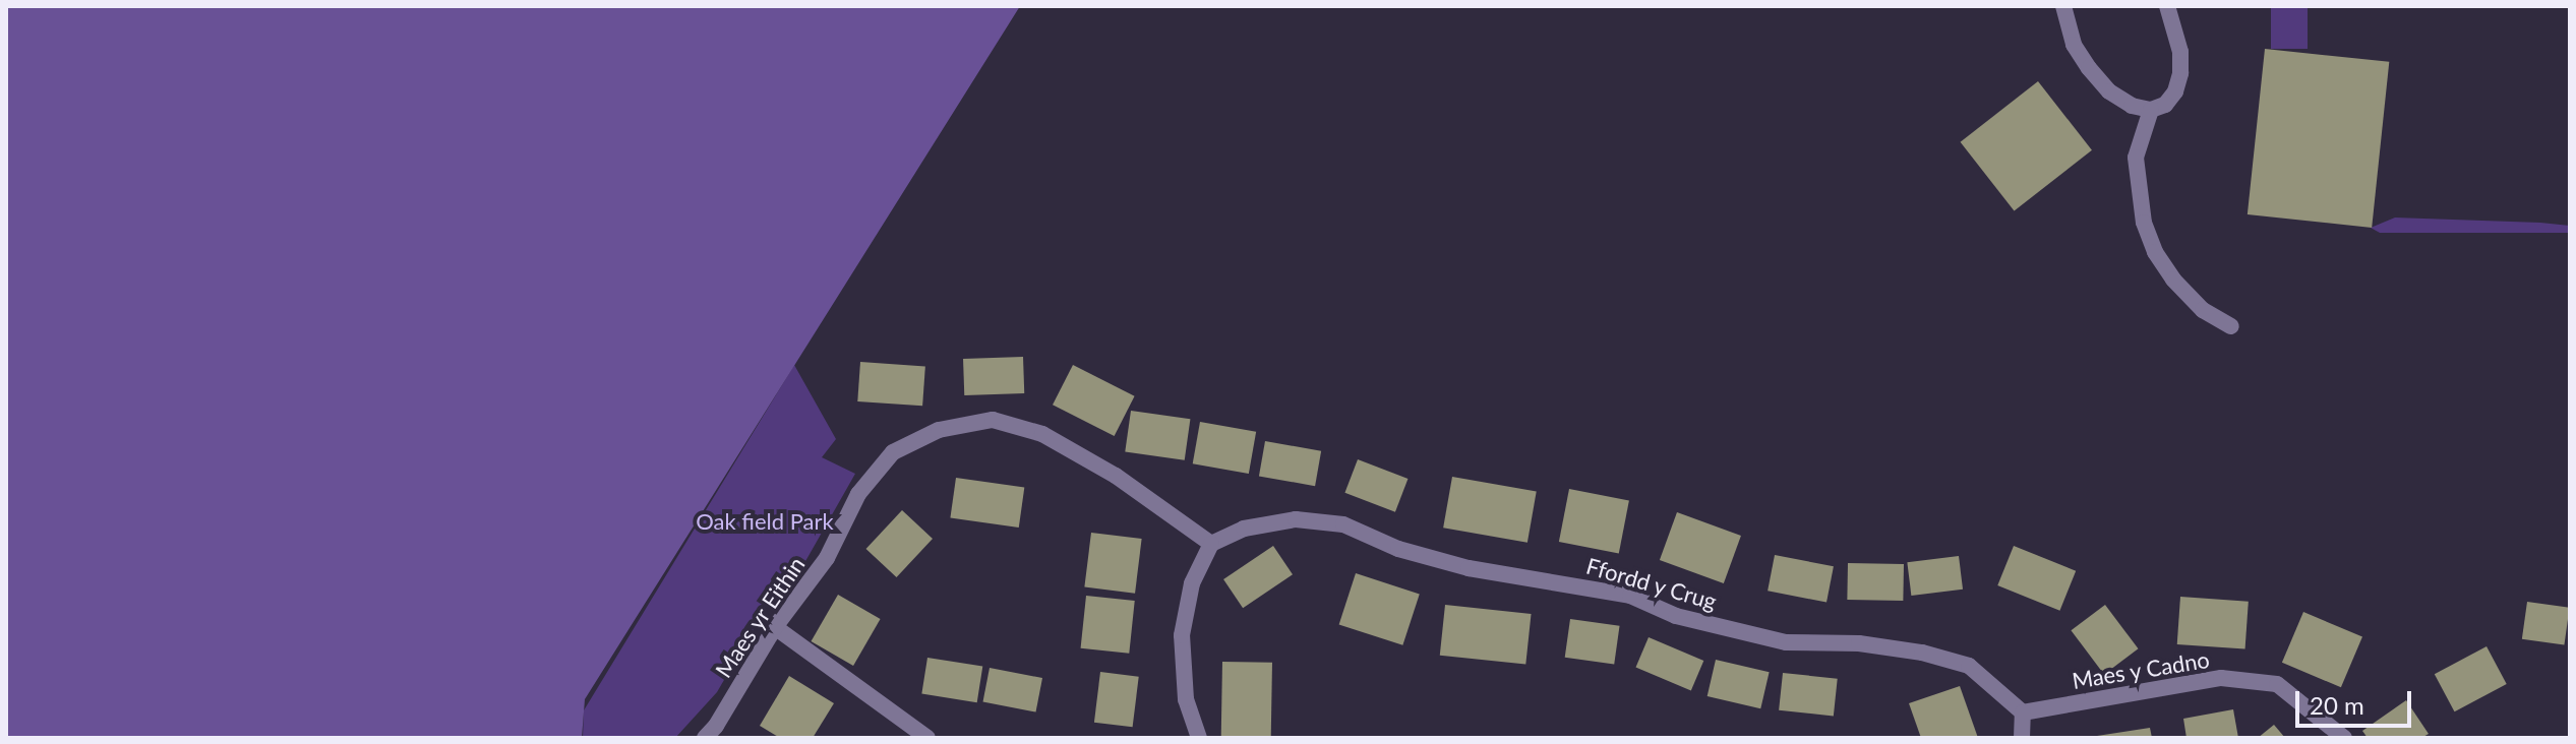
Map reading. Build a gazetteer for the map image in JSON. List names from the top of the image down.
{
  "streets": {
    "street": ["Ffordd y Crug", "Maes yr Eithin", "Maes y Cadno"]
  },
  "crossings": [
    ["Ffordd y Crug", "Maes yr Eithin"],
    ["Ffordd y Crug", "Maes y Cadno"]
  ],
  "parks": ["Oak field Park"],
  "scale_bar": "20 m"
}
